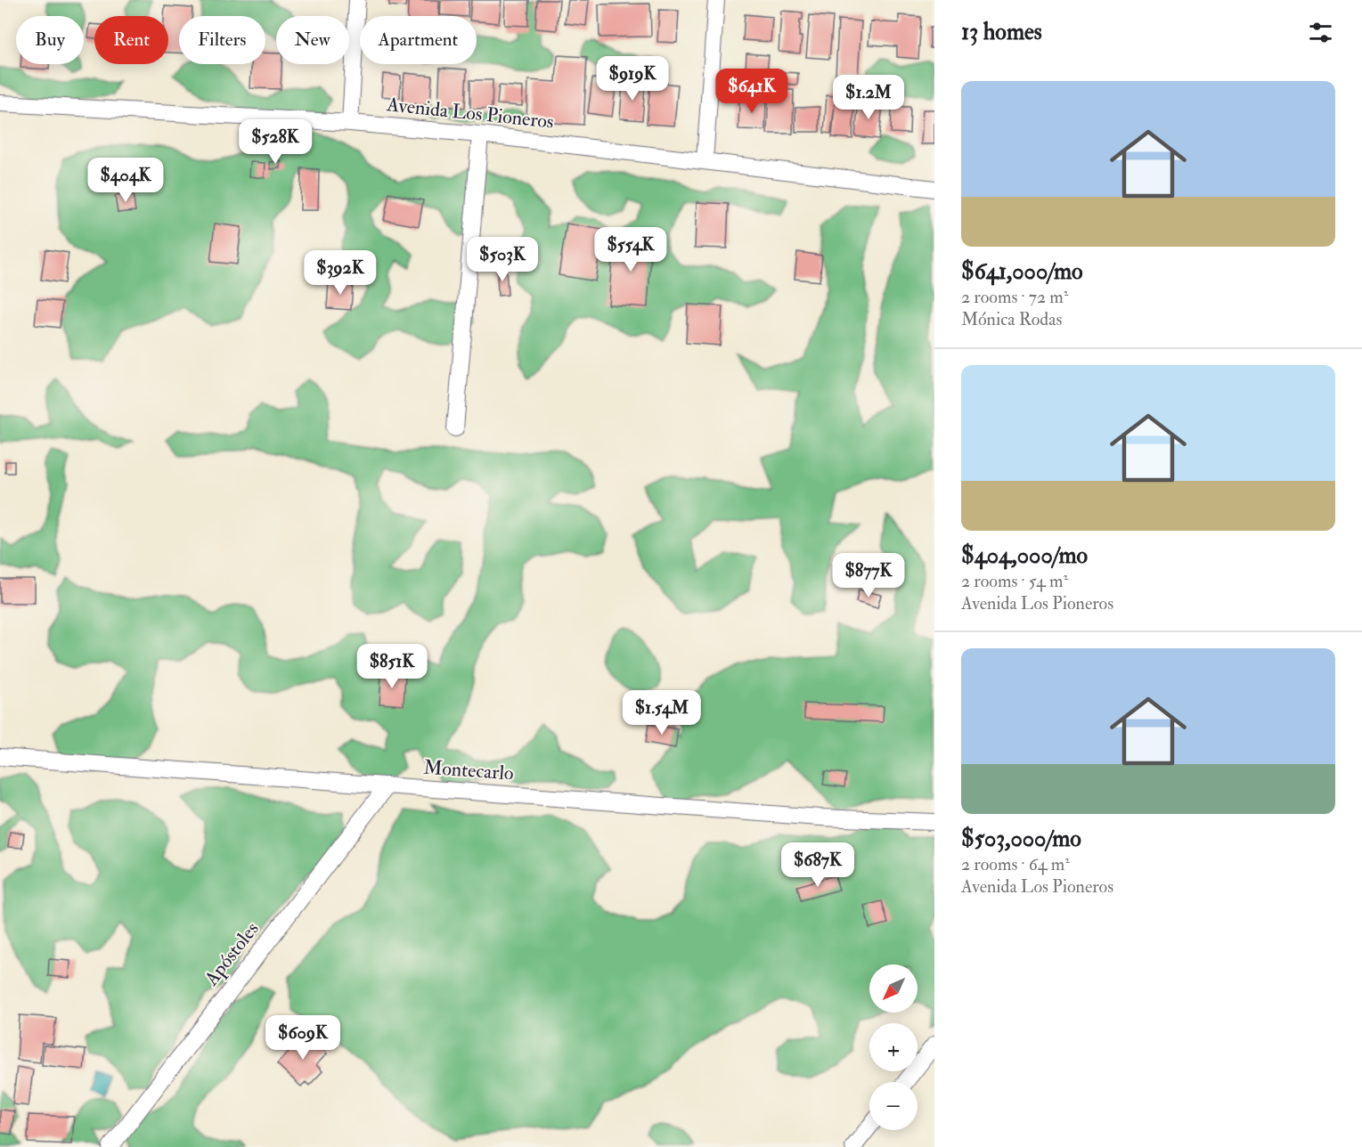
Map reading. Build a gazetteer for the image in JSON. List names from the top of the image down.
{
  "streets": {
    "street": ["Avenida Los Pioneros", "Montecarlo", "Apóstoles"]
  },
  "crossings": [
    ["Montecarlo", "Apóstoles"]
  ],
  "north": "bottom left",
  "page": {
    "heading": "13 homes",
    "chip": [
      "Buy",
      "Rent",
      "Filters",
      "New",
      "Apartment"
    ],
    "price": [
      "$919K",
      "$641K",
      "$1.2M",
      "$528K",
      "$404K",
      "$554K",
      "$503K",
      "$392K",
      "$877K",
      "$851K",
      "$1.54M",
      "$687K",
      "$609K"
    ],
    "list": [
      {
        "name": "$641,000/mo",
        "note": "2 rooms · 72 m² · Mónica Rodas"
      },
      {
        "name": "$404,000/mo",
        "note": "2 rooms · 54 m² · Avenida Los Pioneros"
      },
      {
        "name": "$503,000/mo",
        "note": "2 rooms · 64 m² · Avenida Los Pioneros"
      }
    ],
    "map_buttons": ["+", "−"]
  }
}
